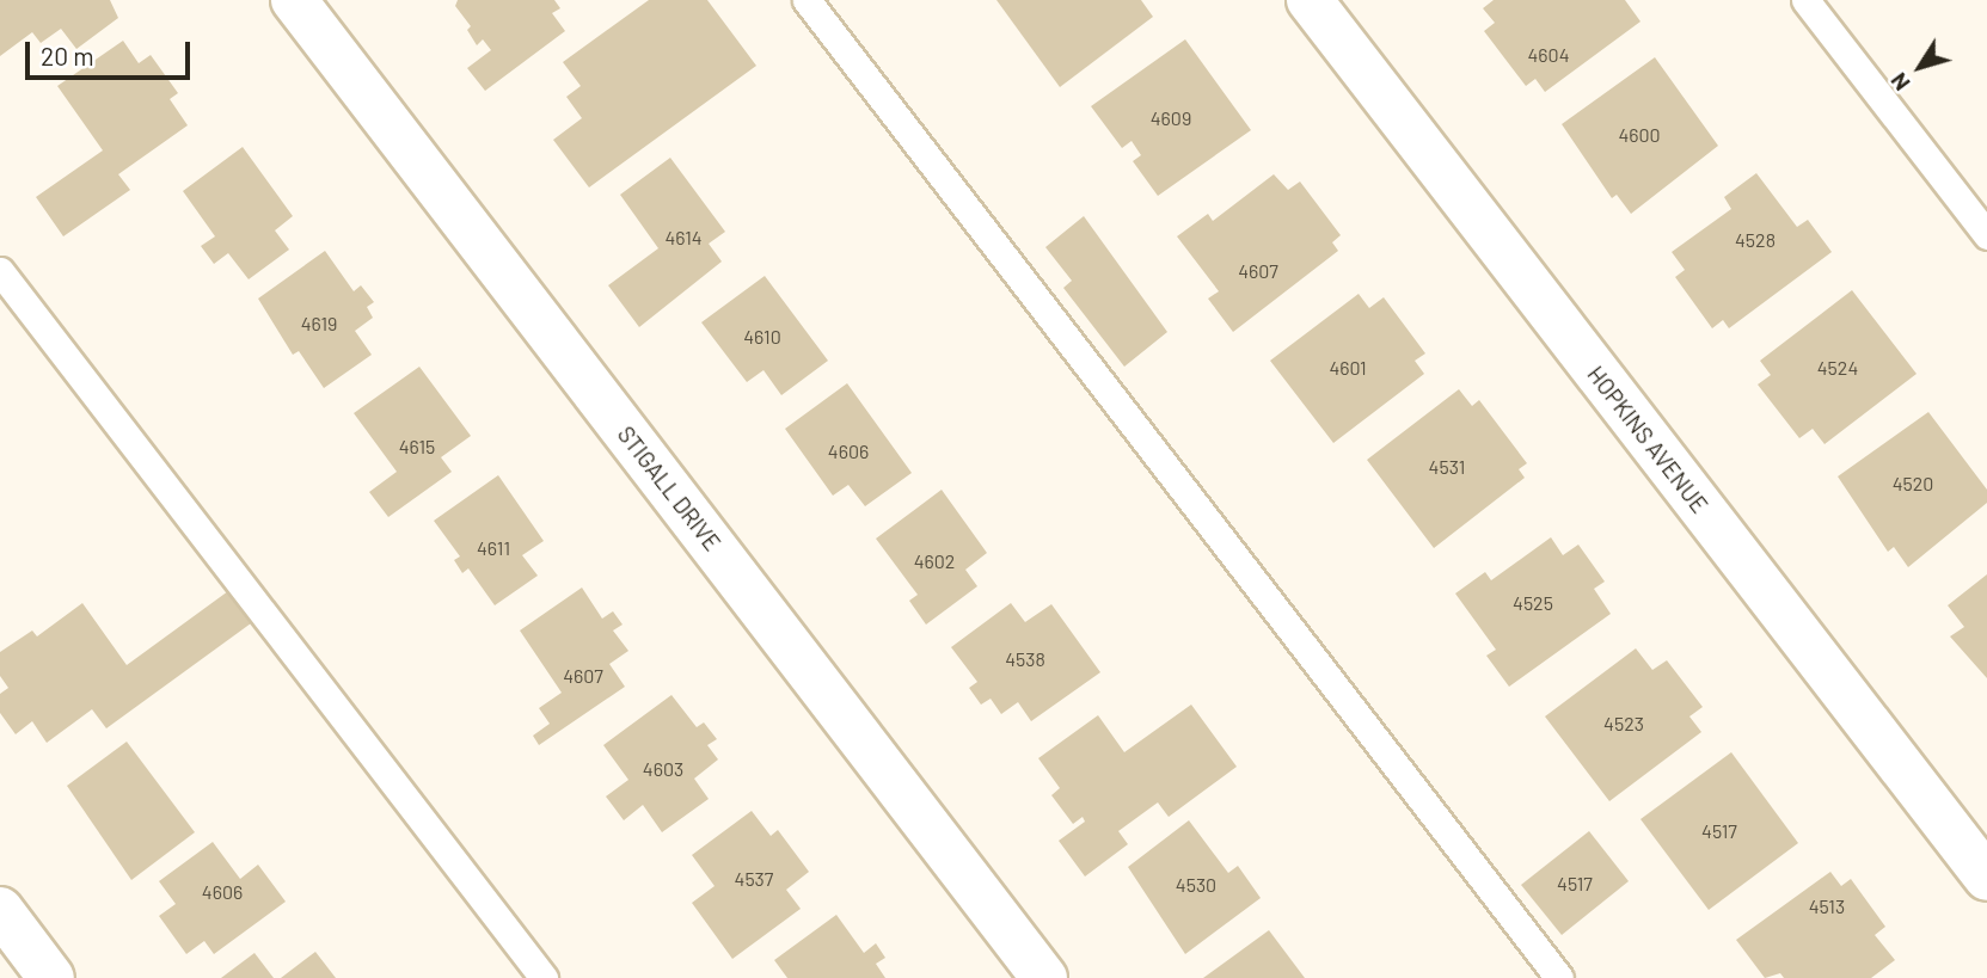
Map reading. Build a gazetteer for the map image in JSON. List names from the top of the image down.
{
  "streets": {
    "street": ["HOPKINS AVENUE", "STIGALL DRIVE"]
  },
  "house_numbers": [
    "4604",
    "4609",
    "4600",
    "4614",
    "4528",
    "4607",
    "4619",
    "4610",
    "4601",
    "4524",
    "4615",
    "4606",
    "4531",
    "4520",
    "4611",
    "4602",
    "4525",
    "4538",
    "4607",
    "4523",
    "4603",
    "4517",
    "4537",
    "4517",
    "4530",
    "4606",
    "4513"
  ],
  "scale_bar": "20 m",
  "north": "bottom left"
}
